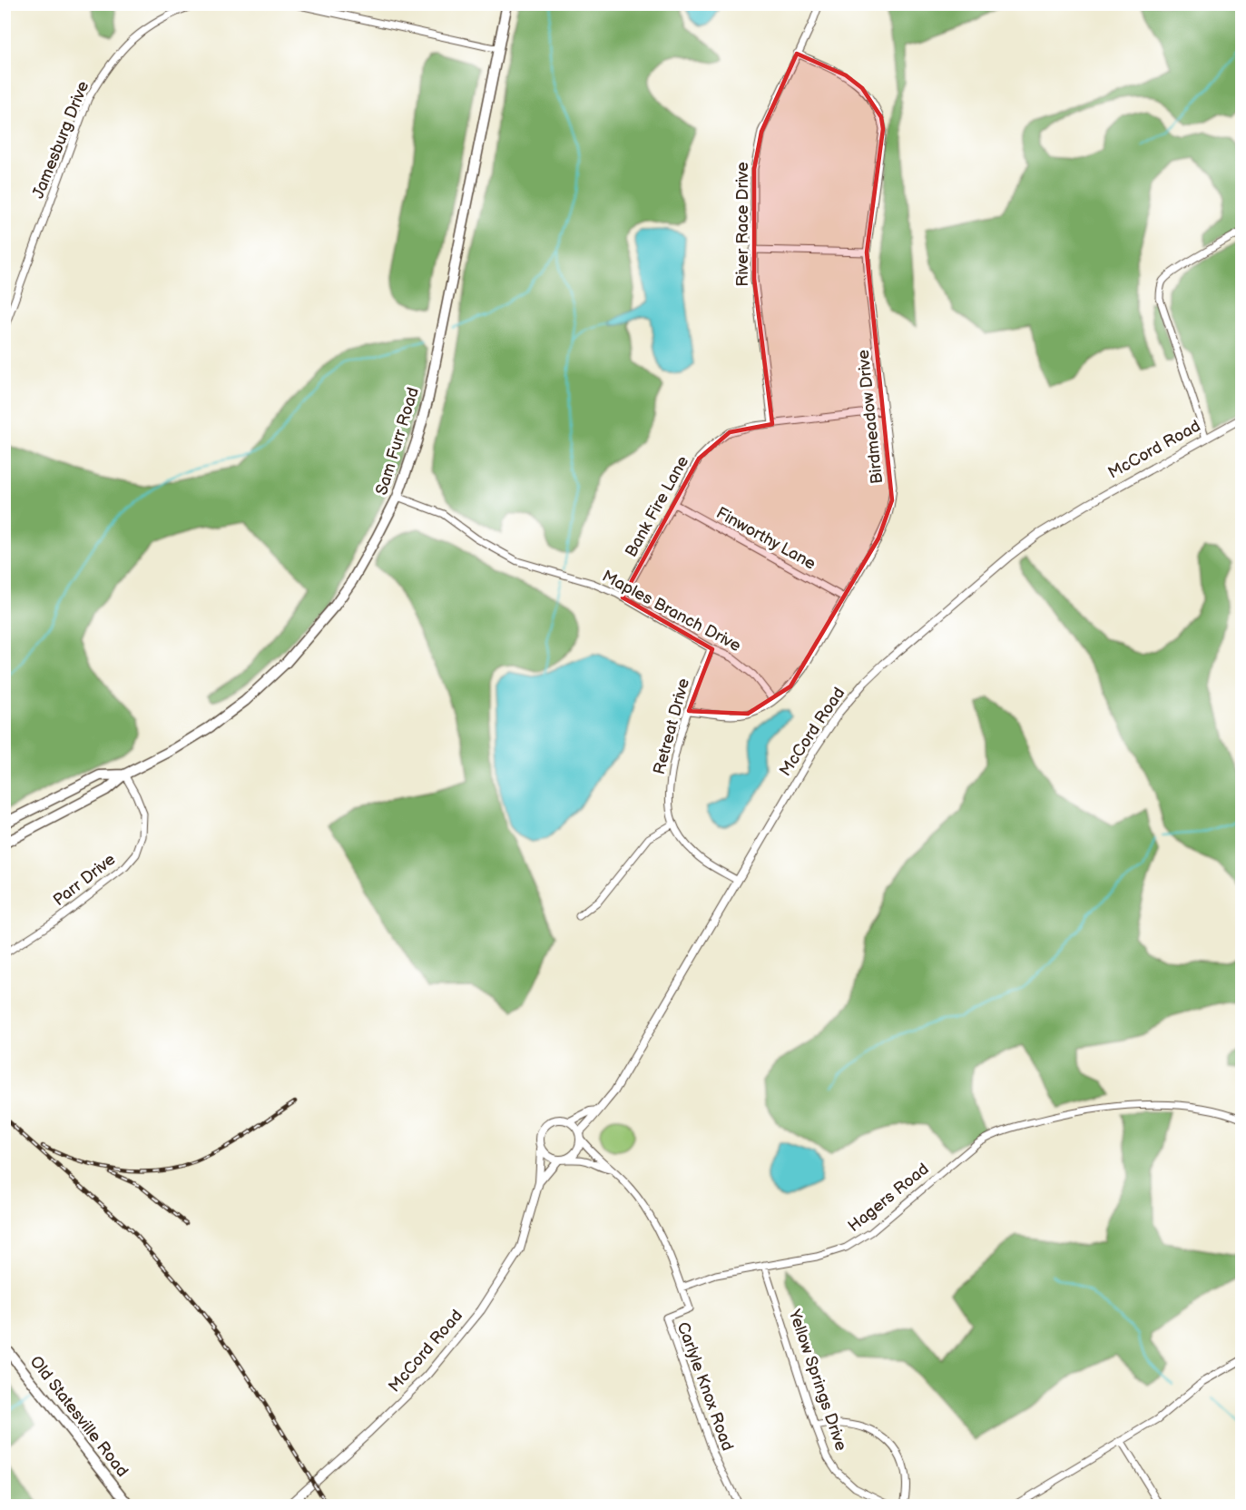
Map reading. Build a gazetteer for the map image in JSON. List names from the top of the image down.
{
  "streets": {
    "main road": ["Sam Furr Road", "Old Statesville Road"],
    "street": [
      "Jamesburg Drive",
      "River Race Drive",
      "Birdmeadow Drive",
      "McCord Road",
      "Bank Fire Lane",
      "Finworthy Lane",
      "Maples Branch Drive",
      "Retreat Drive",
      "Parr Drive",
      "Hagers Road",
      "Yellow Springs Drive",
      "Carlyle Knox Road"
    ]
  },
  "crossings": [
    ["River Race Drive", "Birdmeadow Drive"],
    ["River Race Drive", "Bank Fire Lane"],
    ["Birdmeadow Drive", "Bank Fire Lane"],
    ["Birdmeadow Drive", "Finworthy Lane"],
    ["Birdmeadow Drive", "Maples Branch Drive"],
    ["Birdmeadow Drive", "Retreat Drive"],
    ["Sam Furr Road", "Maples Branch Drive"],
    ["Sam Furr Road", "Parr Drive"],
    ["McCord Road", "Retreat Drive"],
    ["Bank Fire Lane", "Finworthy Lane"],
    ["Bank Fire Lane", "Maples Branch Drive"],
    ["Maples Branch Drive", "Retreat Drive"],
    ["Hagers Road", "Yellow Springs Drive"],
    ["Hagers Road", "Carlyle Knox Road"]
  ]
}
